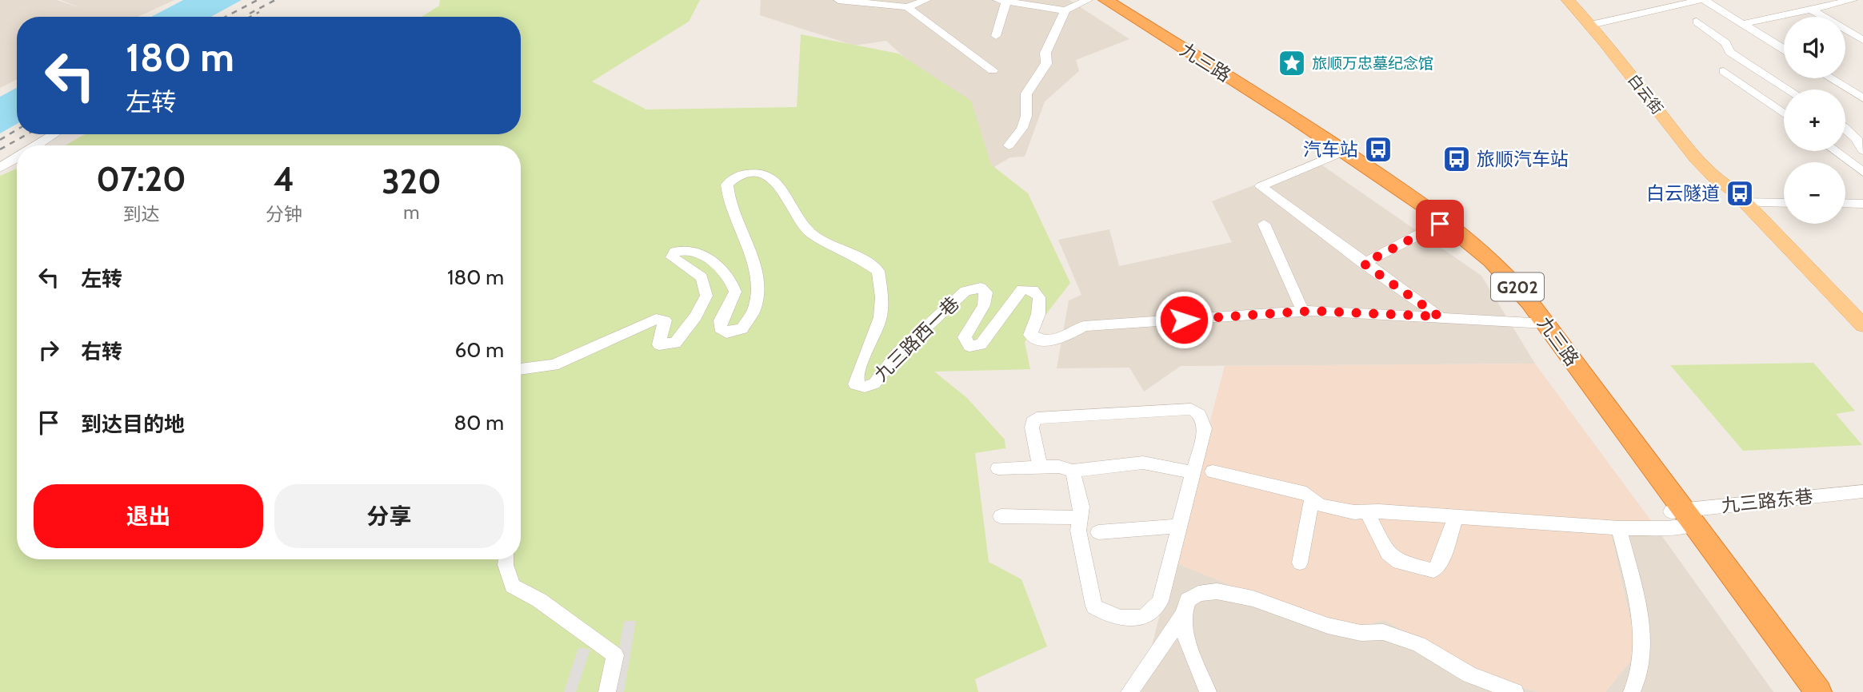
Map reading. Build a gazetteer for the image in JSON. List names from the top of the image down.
{
  "streets": {
    "highway": ["九三路", "G202"],
    "main road": ["白云街"],
    "street": ["九三路西一巷", "九三路东巷"]
  },
  "crossings": [
    ["九三路", "九三路西一巷"],
    ["九三路", "九三路东巷"]
  ],
  "places": {
    "place": ["旅顺万忠墓纪念馆"],
    "bus stop": ["汽车站", "旅顺汽车站", "白云隧道"]
  },
  "page": {
    "map_buttons": ["+", "−"],
    "turn": ["180 m", "左转"],
    "eta": [
      "07:20",
      "到达",
      "4",
      "分钟",
      "320",
      "m"
    ],
    "list": [
      {
        "name": "左转",
        "value": "180 m"
      },
      {
        "name": "右转",
        "value": "60 m"
      },
      {
        "name": "到达目的地",
        "value": "80 m"
      }
    ],
    "buttons": ["退出", "分享"]
  }
}
